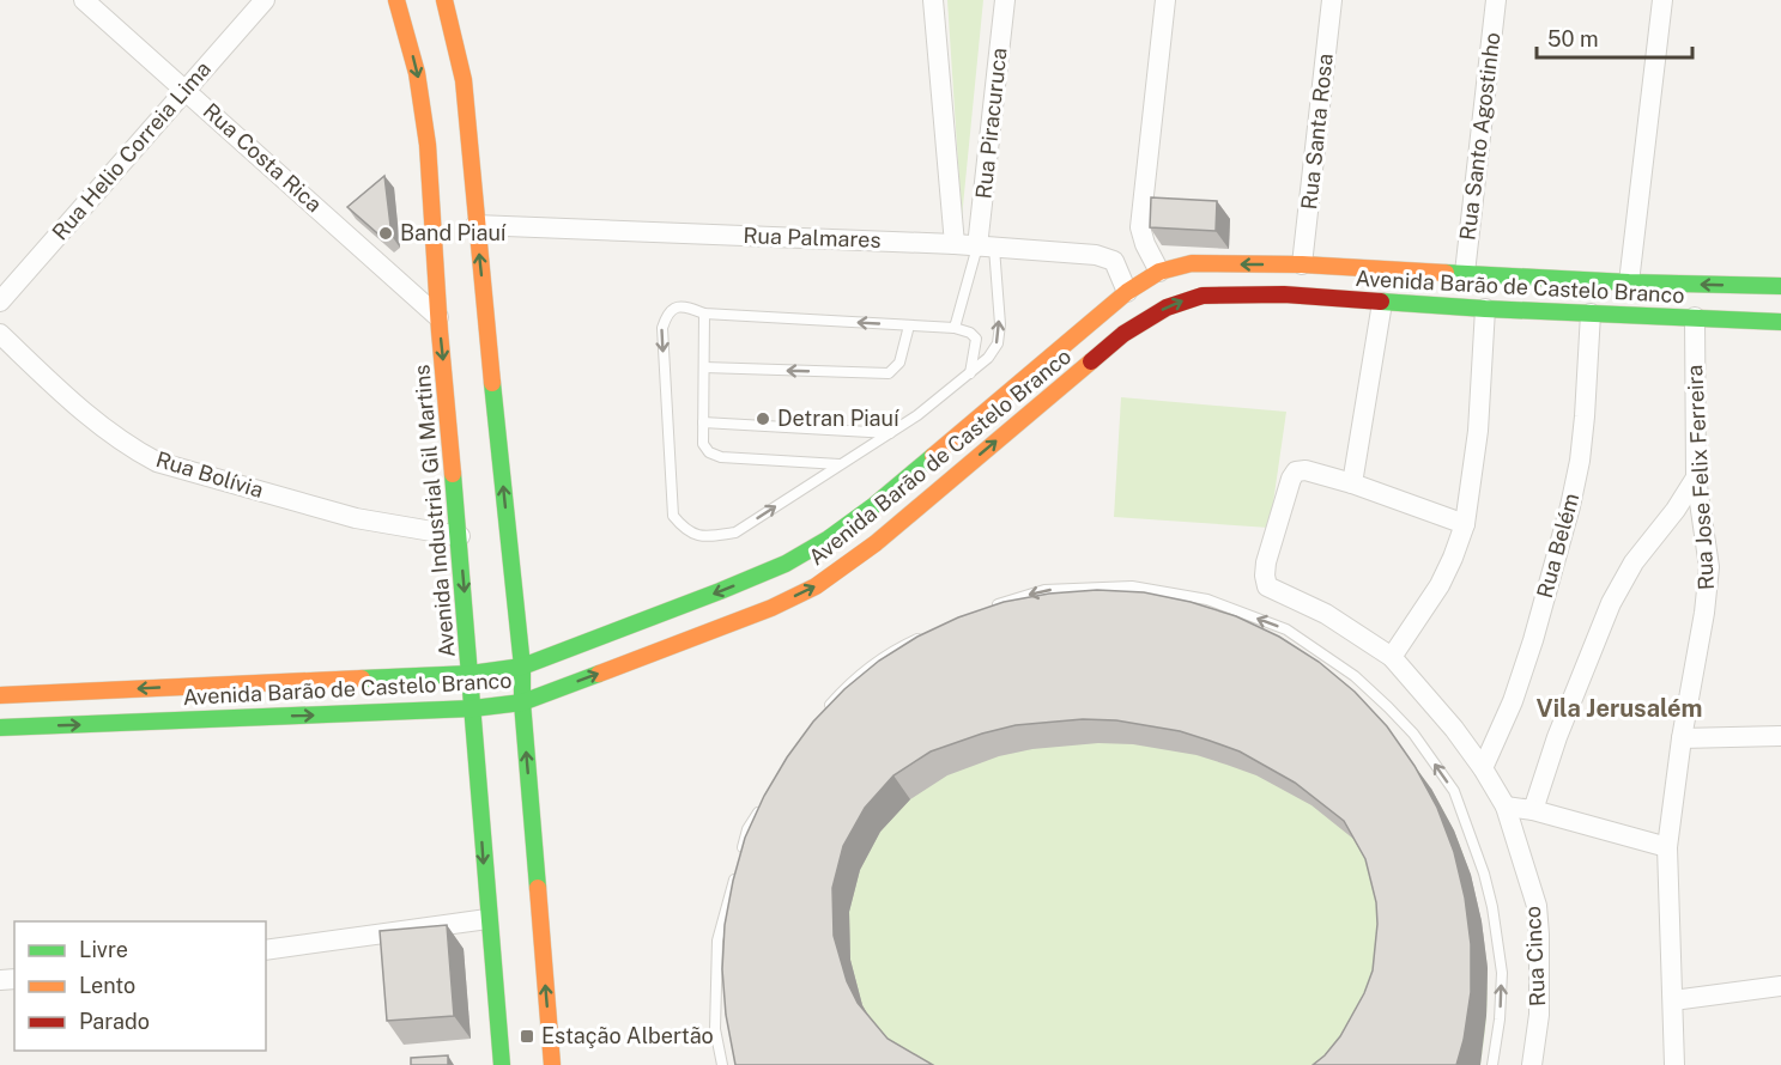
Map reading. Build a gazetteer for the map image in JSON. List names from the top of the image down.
{
  "streets": {
    "main road": ["Avenida Barão de Castelo Branco", "Avenida Industrial Gil Martins"],
    "street": [
      "Rua Piracuruca",
      "Rua Santa Rosa",
      "Rua Santo Agostinho",
      "Rua Helio Correia Lima",
      "Rua Costa Rica",
      "Rua Palmares",
      "Rua Bolívia",
      "Rua Jose Felix Ferreira",
      "Rua Belém",
      "Rua Cinco"
    ]
  },
  "crossings": [
    ["Rua Piracuruca", "Rua Palmares"],
    ["Rua Santa Rosa", "Avenida Barão de Castelo Branco"],
    ["Rua Santo Agostinho", "Avenida Barão de Castelo Branco"],
    ["Rua Helio Correia Lima", "Rua Costa Rica"],
    ["Rua Costa Rica", "Avenida Industrial Gil Martins"],
    ["Rua Palmares", "Avenida Barão de Castelo Branco"],
    ["Avenida Barão de Castelo Branco", "Rua Jose Felix Ferreira"],
    ["Avenida Barão de Castelo Branco", "Avenida Industrial Gil Martins"],
    ["Avenida Barão de Castelo Branco", "Rua Belém"],
    ["Rua Bolívia", "Avenida Industrial Gil Martins"]
  ],
  "districts": ["Vila Jerusalém"],
  "places": {
    "other": ["Band Piauí", "Detran Piauí"],
    "transit": ["Estação Albertão"]
  },
  "legend": ["Livre", "Lento", "Parado"],
  "scale_bar": "50 m"
}
